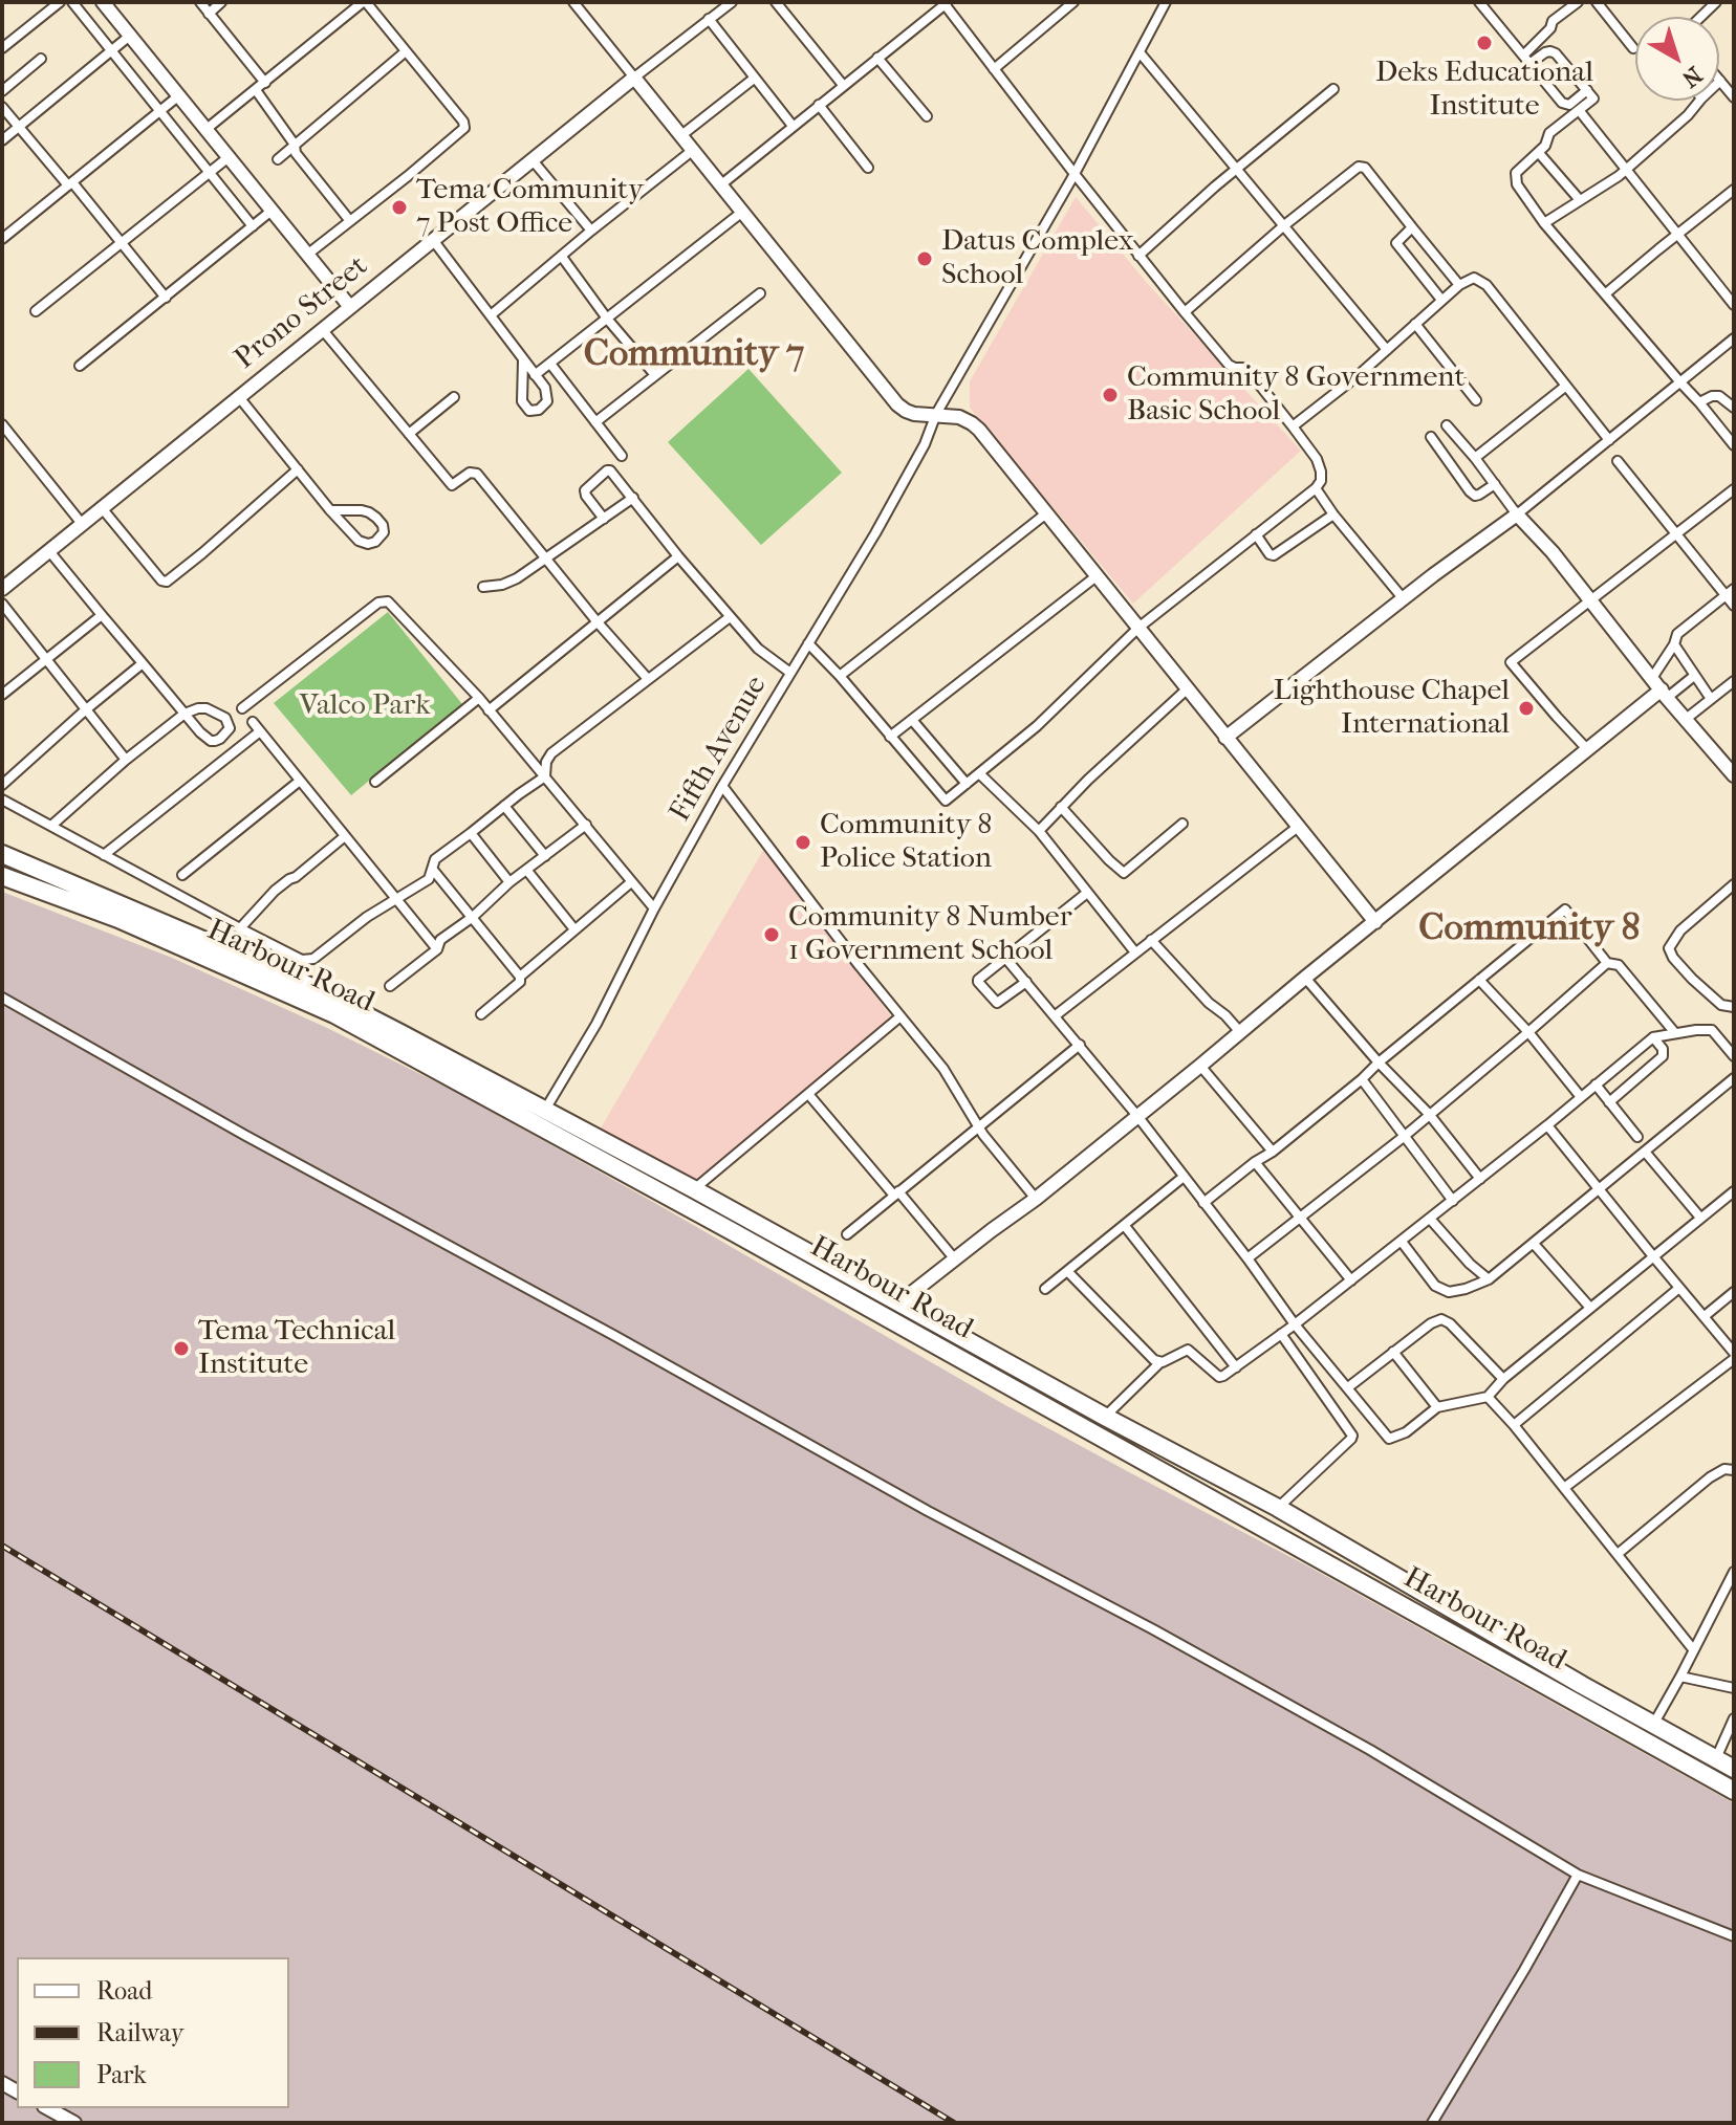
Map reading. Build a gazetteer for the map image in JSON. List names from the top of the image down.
{
  "streets": {
    "highway": ["Harbour Road"],
    "street": ["Prono Street", "Fifth Avenue"]
  },
  "crossings": [
    ["Fifth Avenue", "Harbour Road"]
  ],
  "districts": ["Community 7", "Community 8"],
  "parks": ["Valco Park"],
  "places": [
    "Deks Educational Institute",
    "Tema Community 7 Post Office",
    "Datus Complex School",
    "Community 8 Government Basic School",
    "Lighthouse Chapel International",
    "Community 8 Police Station",
    "Community 8 Number 1 Government School",
    "Tema Technical Institute"
  ],
  "legend": ["Road", "Railway", "Park"],
  "north": "bottom right"
}
